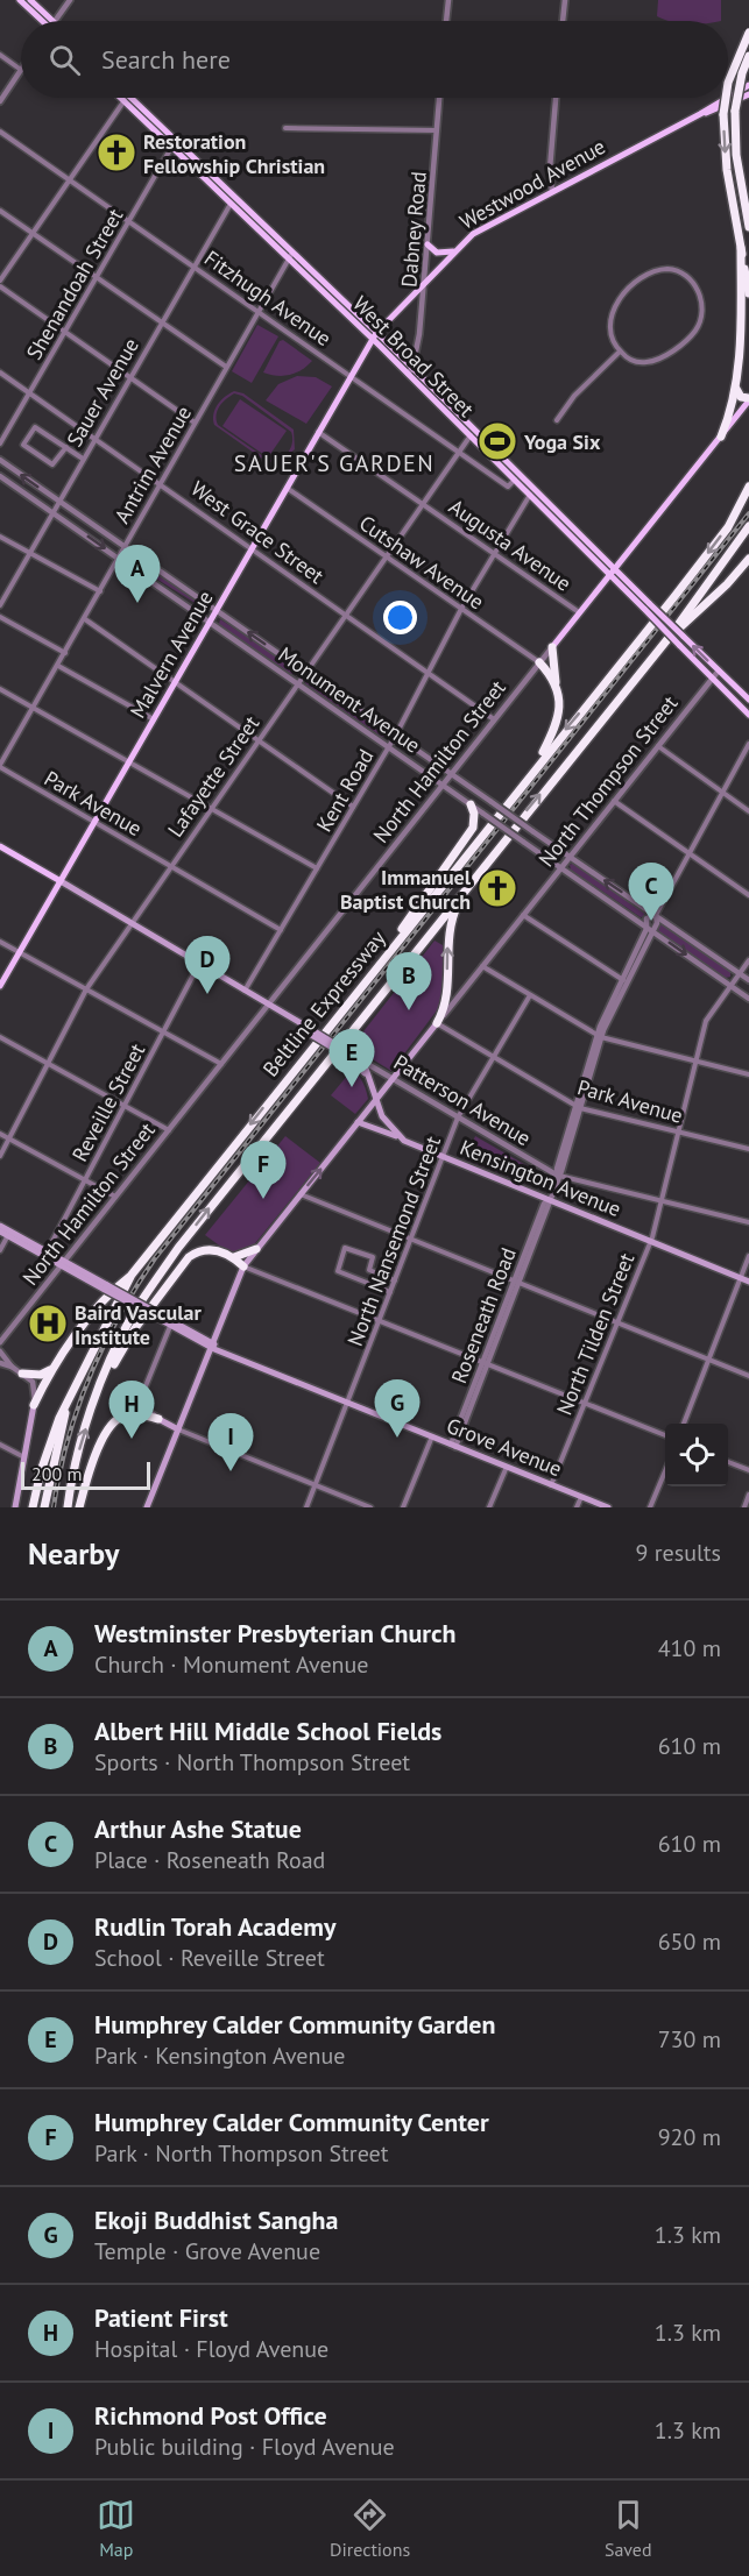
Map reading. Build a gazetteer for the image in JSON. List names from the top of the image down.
{
  "streets": {
    "highway": ["Beltline Expressway"],
    "main road": [
      "Westwood Avenue",
      "West Broad Street",
      "Malvern Avenue",
      "North Hamilton Street",
      "North Thompson Street",
      "Patterson Avenue",
      "Kensington Avenue",
      "Grove Avenue"
    ],
    "street": [
      "Dabney Road",
      "Shenandoah Street",
      "Fitzhugh Avenue",
      "Sauer Avenue",
      "Antrim Avenue",
      "West Grace Street",
      "Augusta Avenue",
      "Cutshaw Avenue",
      "Monument Avenue",
      "Lafayette Street",
      "Kent Road",
      "Park Avenue",
      "Reveille Street",
      "North Nansemond Street",
      "Roseneath Road",
      "North Tilden Street"
    ]
  },
  "crossings": [
    ["Westwood Avenue", "Dabney Road"],
    ["Westwood Avenue", "West Broad Street"],
    ["Westwood Avenue", "Malvern Avenue"],
    ["Dabney Road", "West Broad Street"],
    ["Shenandoah Street", "Fitzhugh Avenue"],
    ["Shenandoah Street", "West Broad Street"],
    ["Shenandoah Street", "West Grace Street"],
    ["Fitzhugh Avenue", "West Broad Street"],
    ["Fitzhugh Avenue", "Sauer Avenue"],
    ["Fitzhugh Avenue", "Antrim Avenue"],
    ["Fitzhugh Avenue", "Malvern Avenue"],
    ["Fitzhugh Avenue", "Lafayette Street"],
    ["West Broad Street", "Sauer Avenue"],
    ["West Broad Street", "Antrim Avenue"],
    ["West Broad Street", "Malvern Avenue"],
    ["West Broad Street", "North Hamilton Street"],
    ["West Broad Street", "Lafayette Street"],
    ["West Broad Street", "North Thompson Street"],
    ["West Broad Street", "Kent Road"],
    ["Sauer Avenue", "West Grace Street"],
    ["Sauer Avenue", "Monument Avenue"],
    ["Antrim Avenue", "West Grace Street"],
    ["Antrim Avenue", "Monument Avenue"],
    ["Antrim Avenue", "Park Avenue"],
    ["West Grace Street", "Malvern Avenue"],
    ["West Grace Street", "North Hamilton Street"],
    ["West Grace Street", "Lafayette Street"],
    ["West Grace Street", "Kent Road"],
    ["Augusta Avenue", "Malvern Avenue"],
    ["Augusta Avenue", "North Hamilton Street"],
    ["Augusta Avenue", "Lafayette Street"],
    ["Augusta Avenue", "Kent Road"],
    ["Cutshaw Avenue", "Malvern Avenue"],
    ["Cutshaw Avenue", "North Hamilton Street"],
    ["Cutshaw Avenue", "Lafayette Street"],
    ["Cutshaw Avenue", "Kent Road"],
    ["Malvern Avenue", "Monument Avenue"],
    ["Malvern Avenue", "Park Avenue"],
    ["Malvern Avenue", "Patterson Avenue"],
    ["Monument Avenue", "North Hamilton Street"],
    ["Monument Avenue", "Lafayette Street"],
    ["Monument Avenue", "North Thompson Street"],
    ["Monument Avenue", "Kent Road"],
    ["Monument Avenue", "Roseneath Road"],
    ["Monument Avenue", "North Tilden Street"],
    ["North Hamilton Street", "Patterson Avenue"],
    ["North Hamilton Street", "Grove Avenue"],
    ["Lafayette Street", "Park Avenue"],
    ["Lafayette Street", "Patterson Avenue"],
    ["North Thompson Street", "Park Avenue"],
    ["North Thompson Street", "Patterson Avenue"],
    ["North Thompson Street", "Kensington Avenue"],
    ["North Thompson Street", "Grove Avenue"],
    ["Kent Road", "Park Avenue"],
    ["Kent Road", "Patterson Avenue"],
    ["Park Avenue", "North Nansemond Street"],
    ["Park Avenue", "Roseneath Road"],
    ["Park Avenue", "North Tilden Street"],
    ["Patterson Avenue", "Reveille Street"],
    ["Patterson Avenue", "North Nansemond Street"],
    ["Patterson Avenue", "Roseneath Road"],
    ["Patterson Avenue", "North Tilden Street"],
    ["Reveille Street", "Grove Avenue"],
    ["Kensington Avenue", "North Nansemond Street"],
    ["Kensington Avenue", "Roseneath Road"],
    ["Kensington Avenue", "North Tilden Street"],
    ["North Nansemond Street", "Grove Avenue"],
    ["Roseneath Road", "Grove Avenue"],
    ["North Tilden Street", "Grove Avenue"]
  ],
  "districts": ["SAUER'S GARDEN"],
  "places": {
    "church": ["Restoration Fellowship Christian", "Immanuel Baptist Church"],
    "sports": ["Yoga Six"],
    "hospital": ["Baird Vascular Institute"]
  },
  "scale_bar": "200 m",
  "page": {
    "search": "Search here",
    "pins": [
      "A",
      "C",
      "D",
      "B",
      "E",
      "F",
      "G",
      "H",
      "I"
    ],
    "scale": "200 m",
    "heading": ["Nearby", "9 results"],
    "list": [
      {
        "mark": "A",
        "name": "Westminster Presbyterian Church",
        "note": "Church · Monument Avenue",
        "value": "410 m"
      },
      {
        "mark": "B",
        "name": "Albert Hill Middle School Fields",
        "note": "Sports · North Thompson Street",
        "value": "610 m"
      },
      {
        "mark": "C",
        "name": "Arthur Ashe Statue",
        "note": "Place · Roseneath Road",
        "value": "610 m"
      },
      {
        "mark": "D",
        "name": "Rudlin Torah Academy",
        "note": "School · Reveille Street",
        "value": "650 m"
      },
      {
        "mark": "E",
        "name": "Humphrey Calder Community Garden",
        "note": "Park · Kensington Avenue",
        "value": "730 m"
      },
      {
        "mark": "F",
        "name": "Humphrey Calder Community Center",
        "note": "Park · North Thompson Street",
        "value": "920 m"
      },
      {
        "mark": "G",
        "name": "Ekoji Buddhist Sangha",
        "note": "Temple · Grove Avenue",
        "value": "1.3 km"
      },
      {
        "mark": "H",
        "name": "Patient First",
        "note": "Hospital · Floyd Avenue",
        "value": "1.3 km"
      },
      {
        "mark": "I",
        "name": "Richmond Post Office",
        "note": "Public building · Floyd Avenue",
        "value": "1.3 km"
      }
    ],
    "nav": ["Map", "Directions", "Saved"]
  }
}
